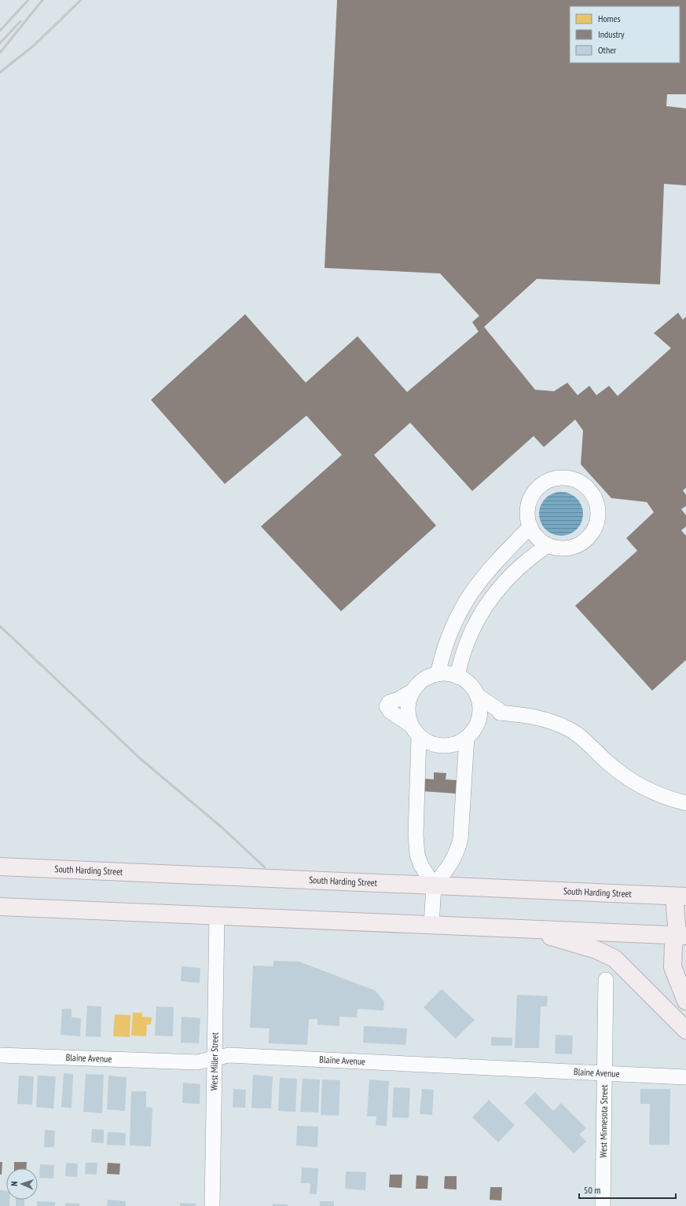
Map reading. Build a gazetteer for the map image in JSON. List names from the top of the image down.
{
  "streets": {
    "main road": ["South Harding Street"],
    "street": ["Blaine Avenue", "West Miller Street", "West Minnesota Street"]
  },
  "crossings": [
    ["Blaine Avenue", "West Miller Street"],
    ["Blaine Avenue", "West Minnesota Street"]
  ],
  "legend": ["Homes", "Industry", "Other"],
  "scale_bar": "50 m",
  "north": "left"
}
